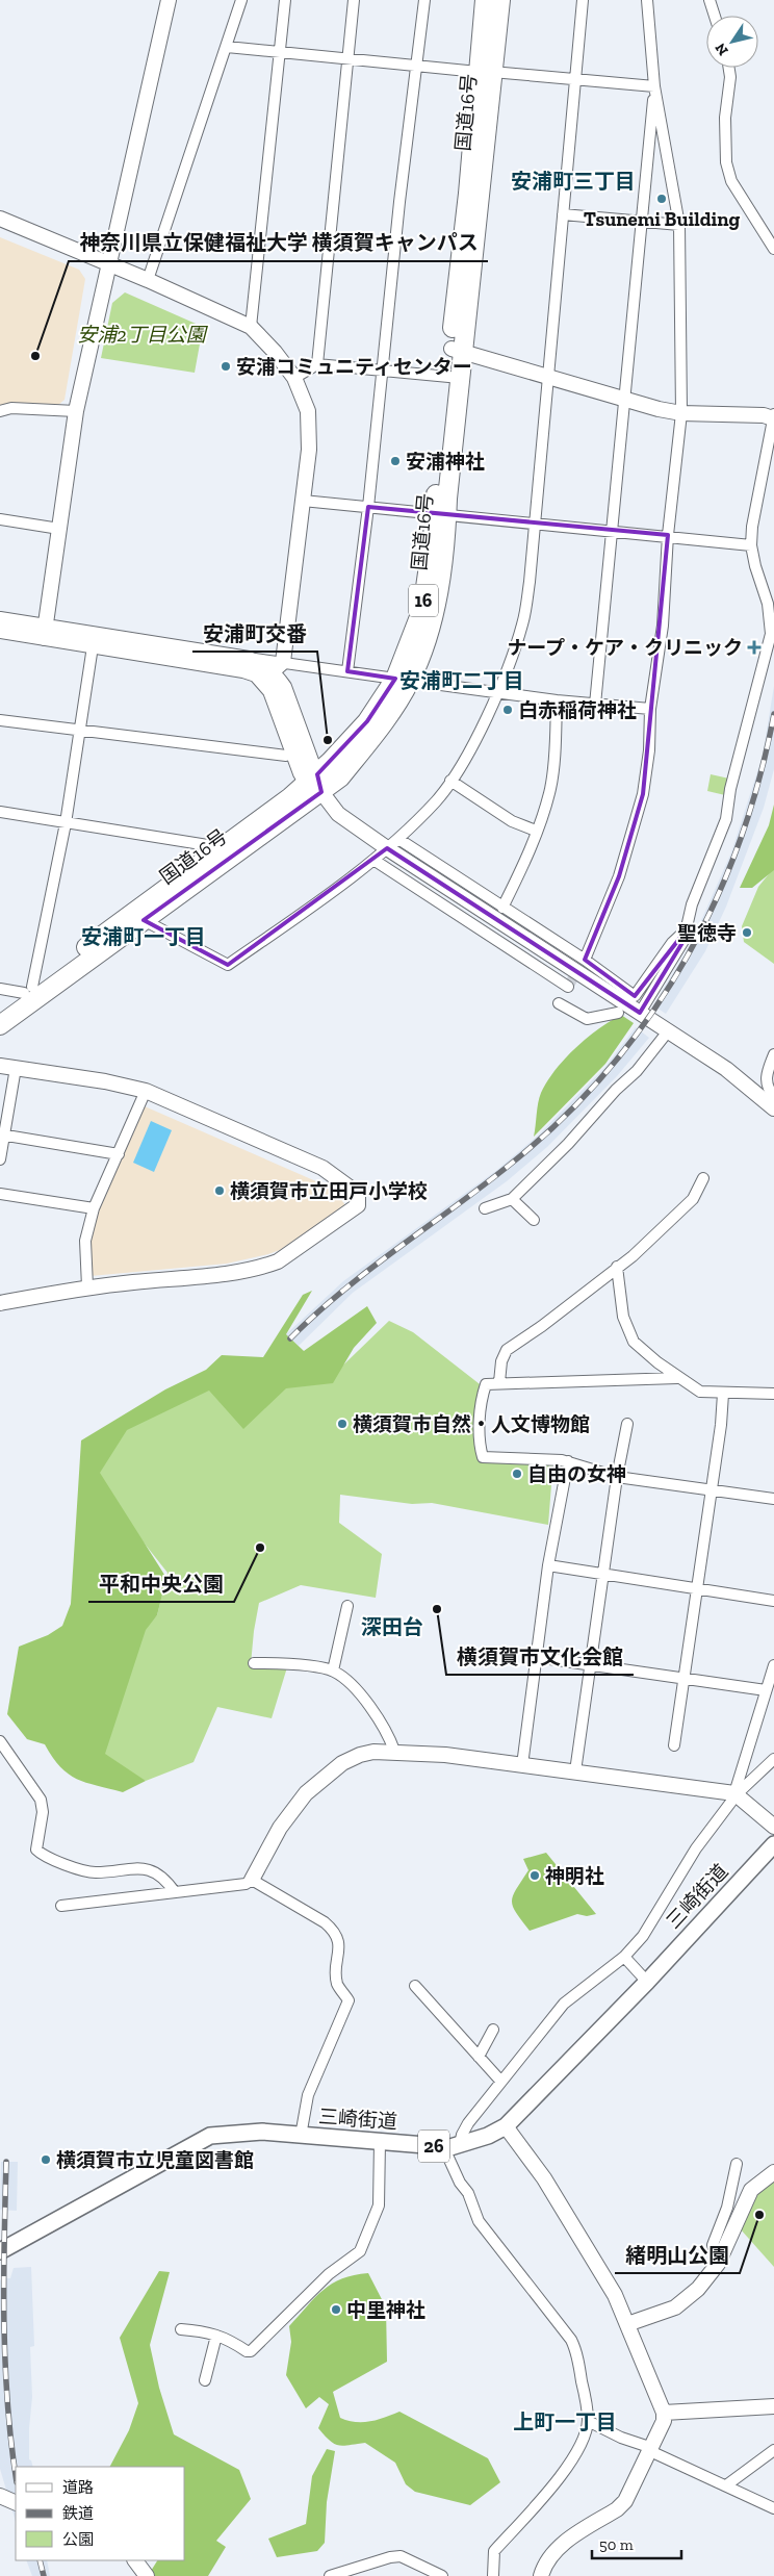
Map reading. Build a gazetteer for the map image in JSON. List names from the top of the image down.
{
  "streets": {
    "highway": ["国道16号", "16"],
    "main road": ["三崎街道", "26"]
  },
  "districts": [
    "安浦町三丁目",
    "安浦町二丁目",
    "安浦町一丁目",
    "深田台",
    "上町一丁目"
  ],
  "parks": ["安浦2丁目公園"],
  "places": {
    "other": [
      "Tsunemi Building",
      "神奈川県立保健福祉大学 横須賀キャンパス",
      "安浦コミュニティセンター",
      "安浦神社",
      "白赤稲荷神社",
      "安浦町交番",
      "聖徳寺",
      "横須賀市立田戸小学校",
      "横須賀市自然・人文博物館",
      "自由の女神",
      "平和中央公園",
      "横須賀市文化会館",
      "神明社",
      "横須賀市立児童図書館",
      "緒明山公園",
      "中里神社"
    ],
    "health": ["ナープ・ケア・クリニック"]
  },
  "legend": ["道路", "鉄道", "公園"],
  "scale_bar": "50 m",
  "north": "bottom left"
}
